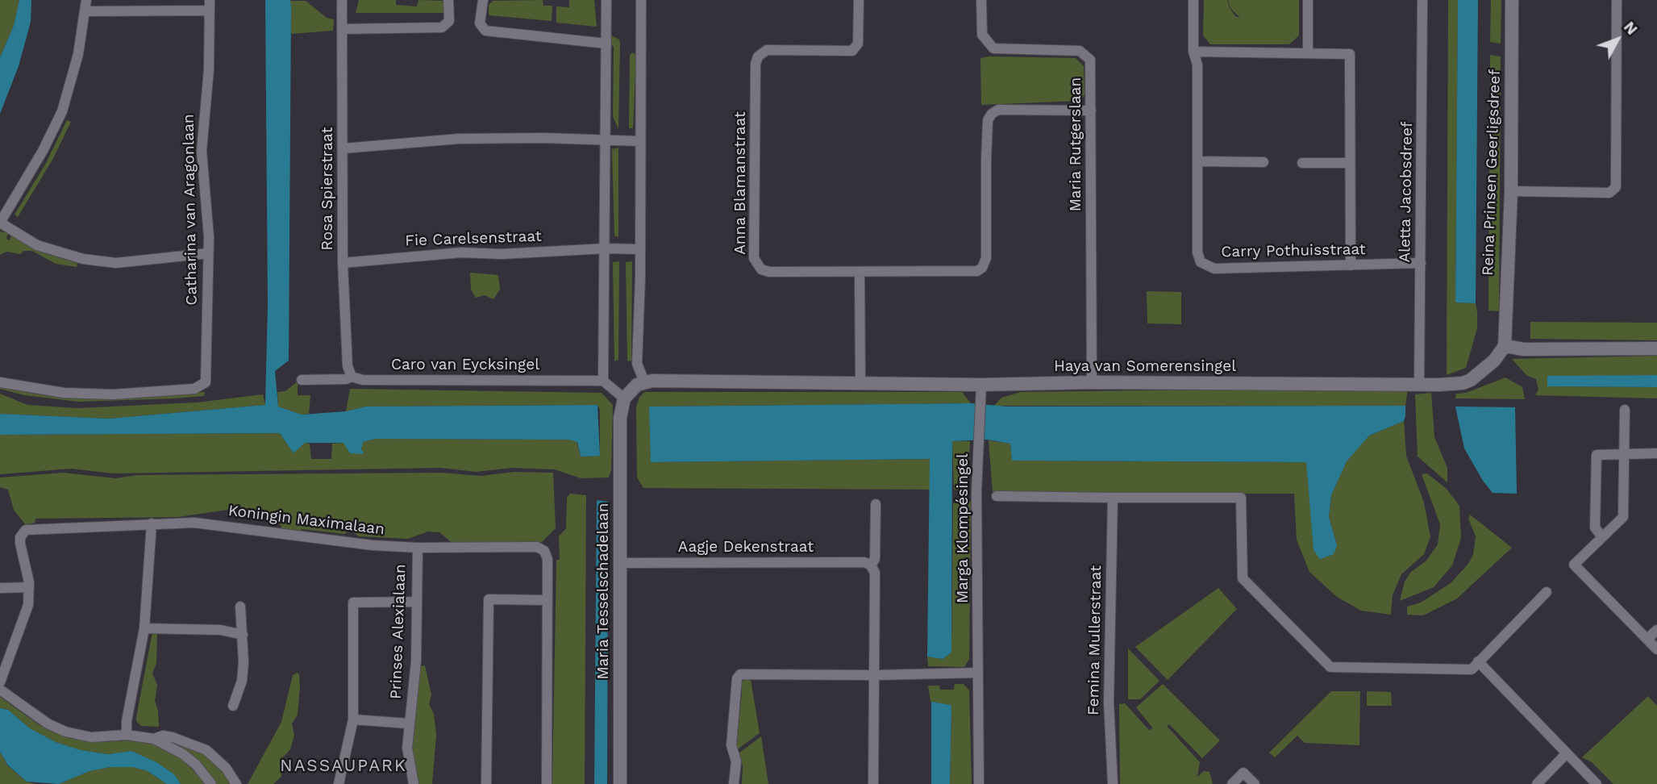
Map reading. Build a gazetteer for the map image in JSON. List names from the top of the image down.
{
  "streets": {
    "street": [
      "Maria Rutgerslaan",
      "Reina Prinsen Geerligsdreef",
      "Anna Blamanstraat",
      "Rosa Spierstraat",
      "Aletta Jacobsdreef",
      "Catharina van Aragonlaan",
      "Fie Carelsenstraat",
      "Carry Pothuisstraat",
      "Caro van Eycksingel",
      "Haya van Somerensingel",
      "Koningin Maximalaan",
      "Marga Klompésingel",
      "Aagje Dekenstraat",
      "Maria Tesselschadelaan",
      "Prinses Alexialaan",
      "Femina Mullerstraat"
    ]
  },
  "crossings": [
    ["Maria Rutgerslaan", "Anna Blamanstraat"],
    ["Maria Rutgerslaan", "Haya van Somerensingel"],
    ["Reina Prinsen Geerligsdreef", "Haya van Somerensingel"],
    ["Rosa Spierstraat", "Fie Carelsenstraat"],
    ["Rosa Spierstraat", "Caro van Eycksingel"],
    ["Aletta Jacobsdreef", "Carry Pothuisstraat"],
    ["Aletta Jacobsdreef", "Haya van Somerensingel"],
    ["Haya van Somerensingel", "Marga Klompésingel"],
    ["Koningin Maximalaan", "Prinses Alexialaan"],
    ["Aagje Dekenstraat", "Maria Tesselschadelaan"]
  ],
  "districts": ["NASSAUPARK"],
  "north": "top right"
}
